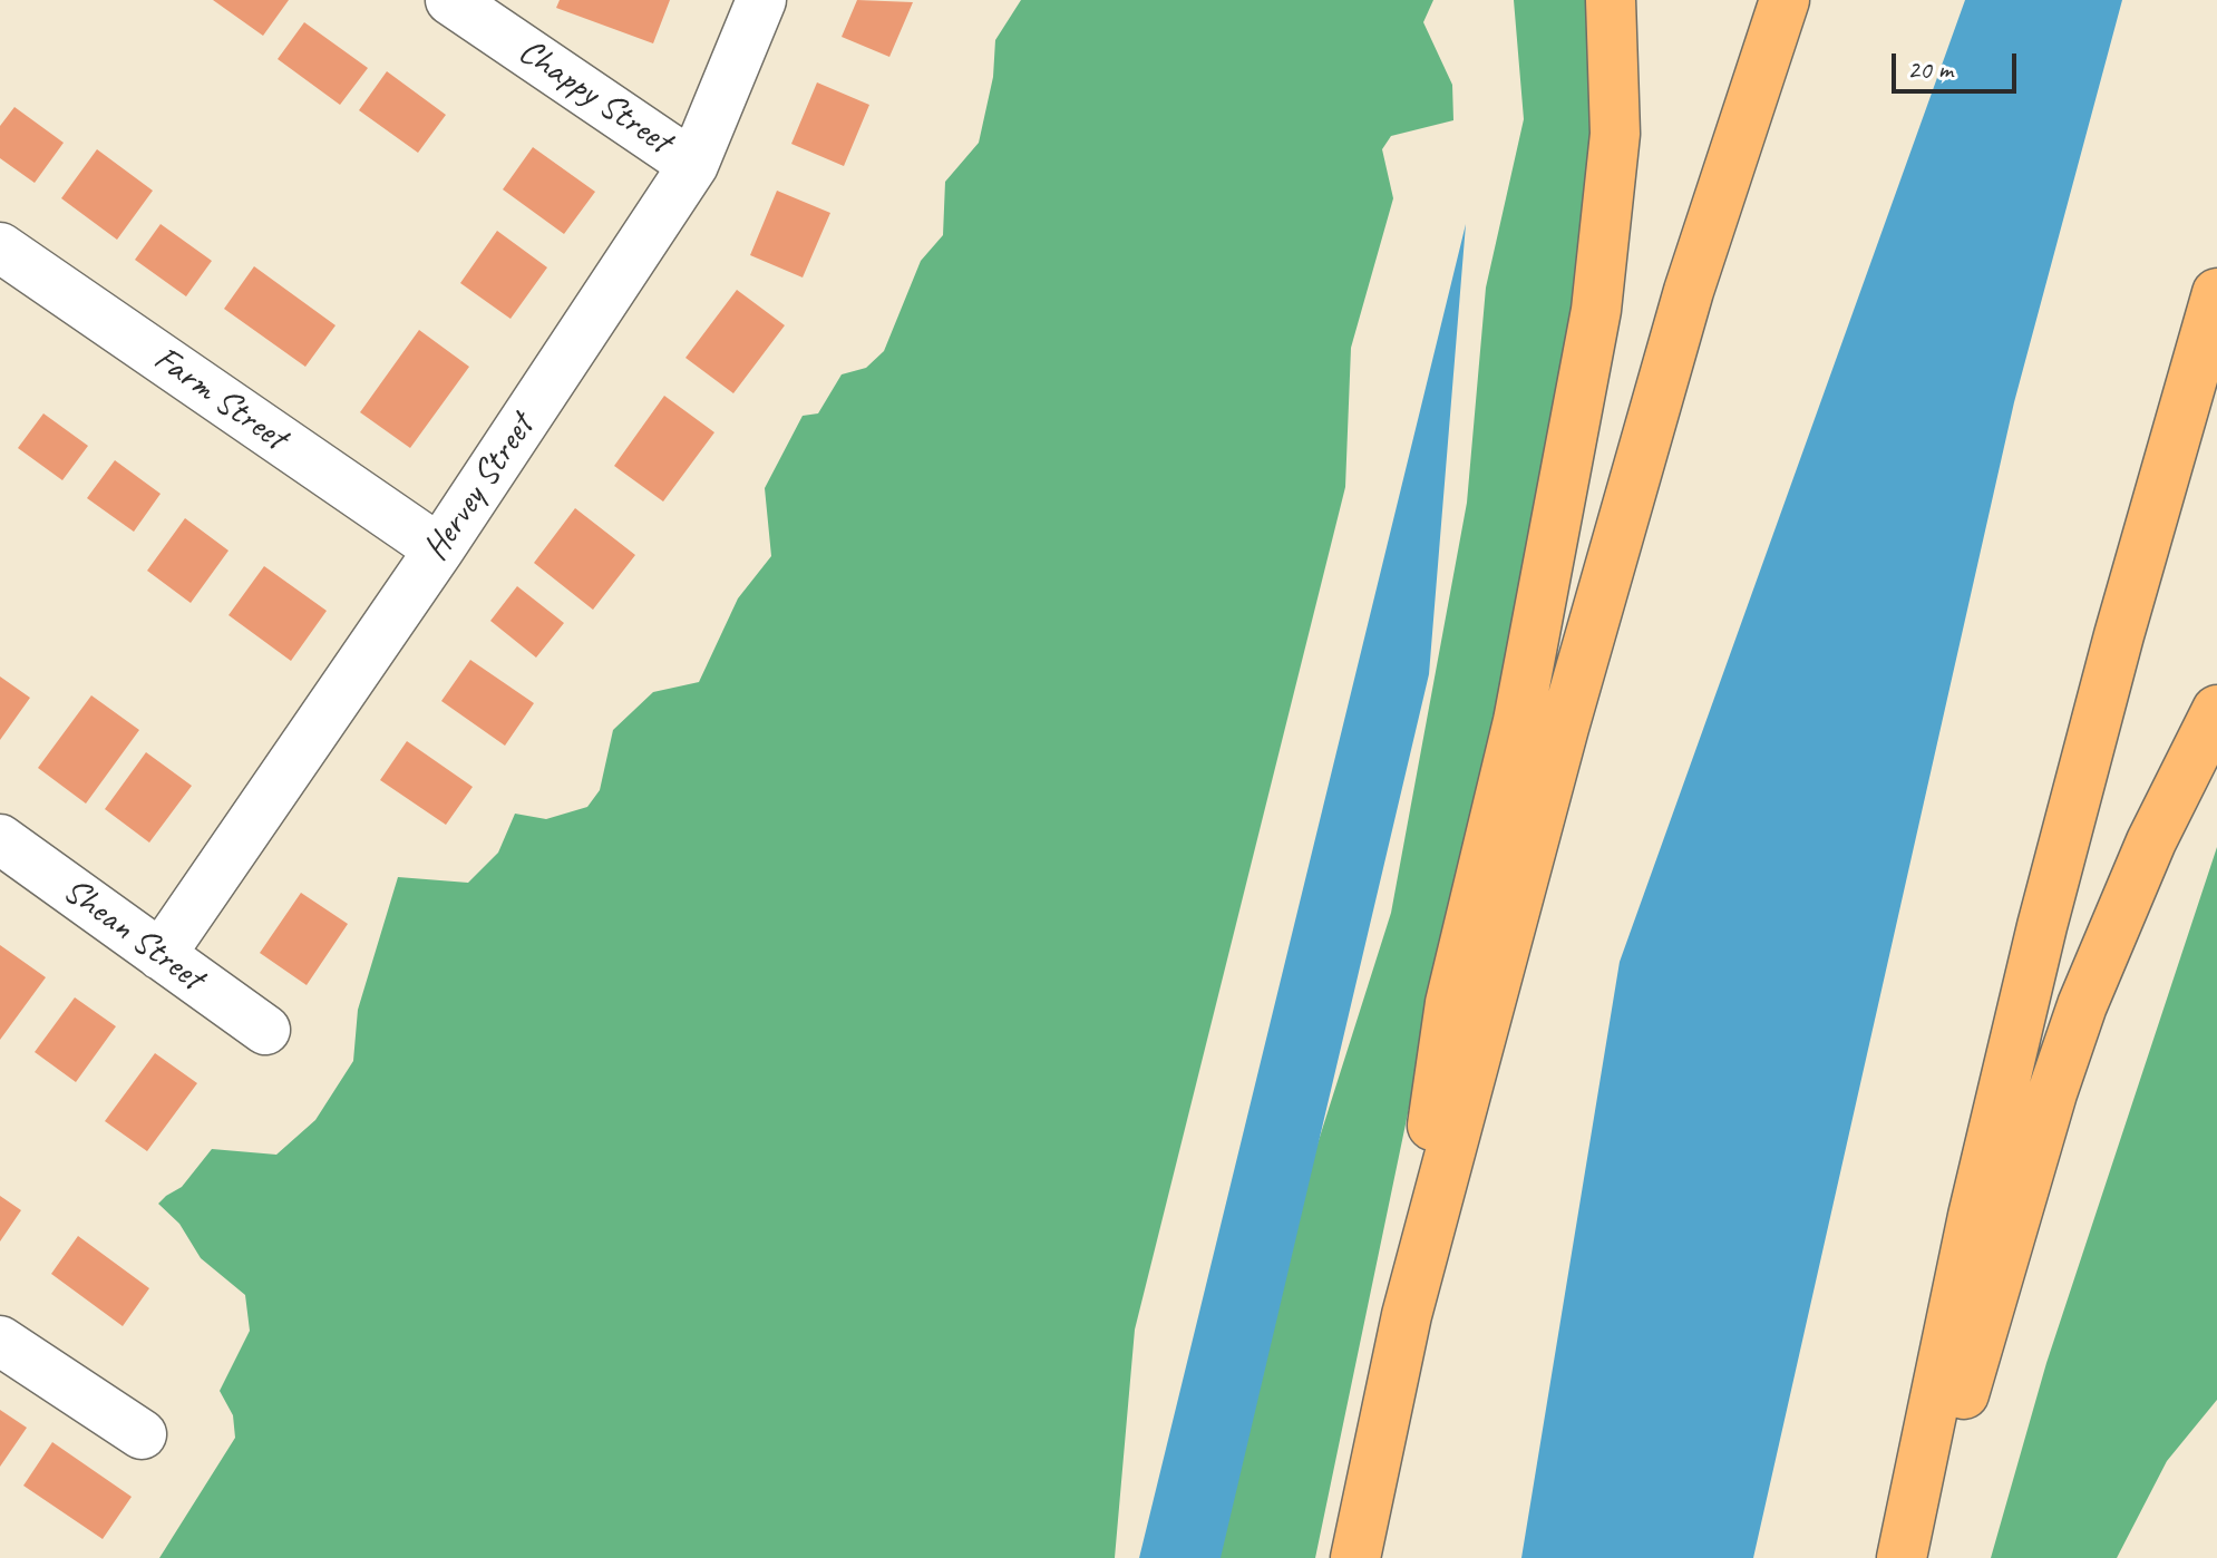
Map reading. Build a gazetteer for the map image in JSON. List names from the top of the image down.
{
  "streets": {
    "street": [
      "Chappy Street",
      "Farm Street",
      "Hervey Street",
      "Shean Street"
    ]
  },
  "crossings": [
    ["Chappy Street", "Hervey Street"],
    ["Farm Street", "Hervey Street"],
    ["Hervey Street", "Shean Street"]
  ],
  "scale_bar": "20 m"
}
